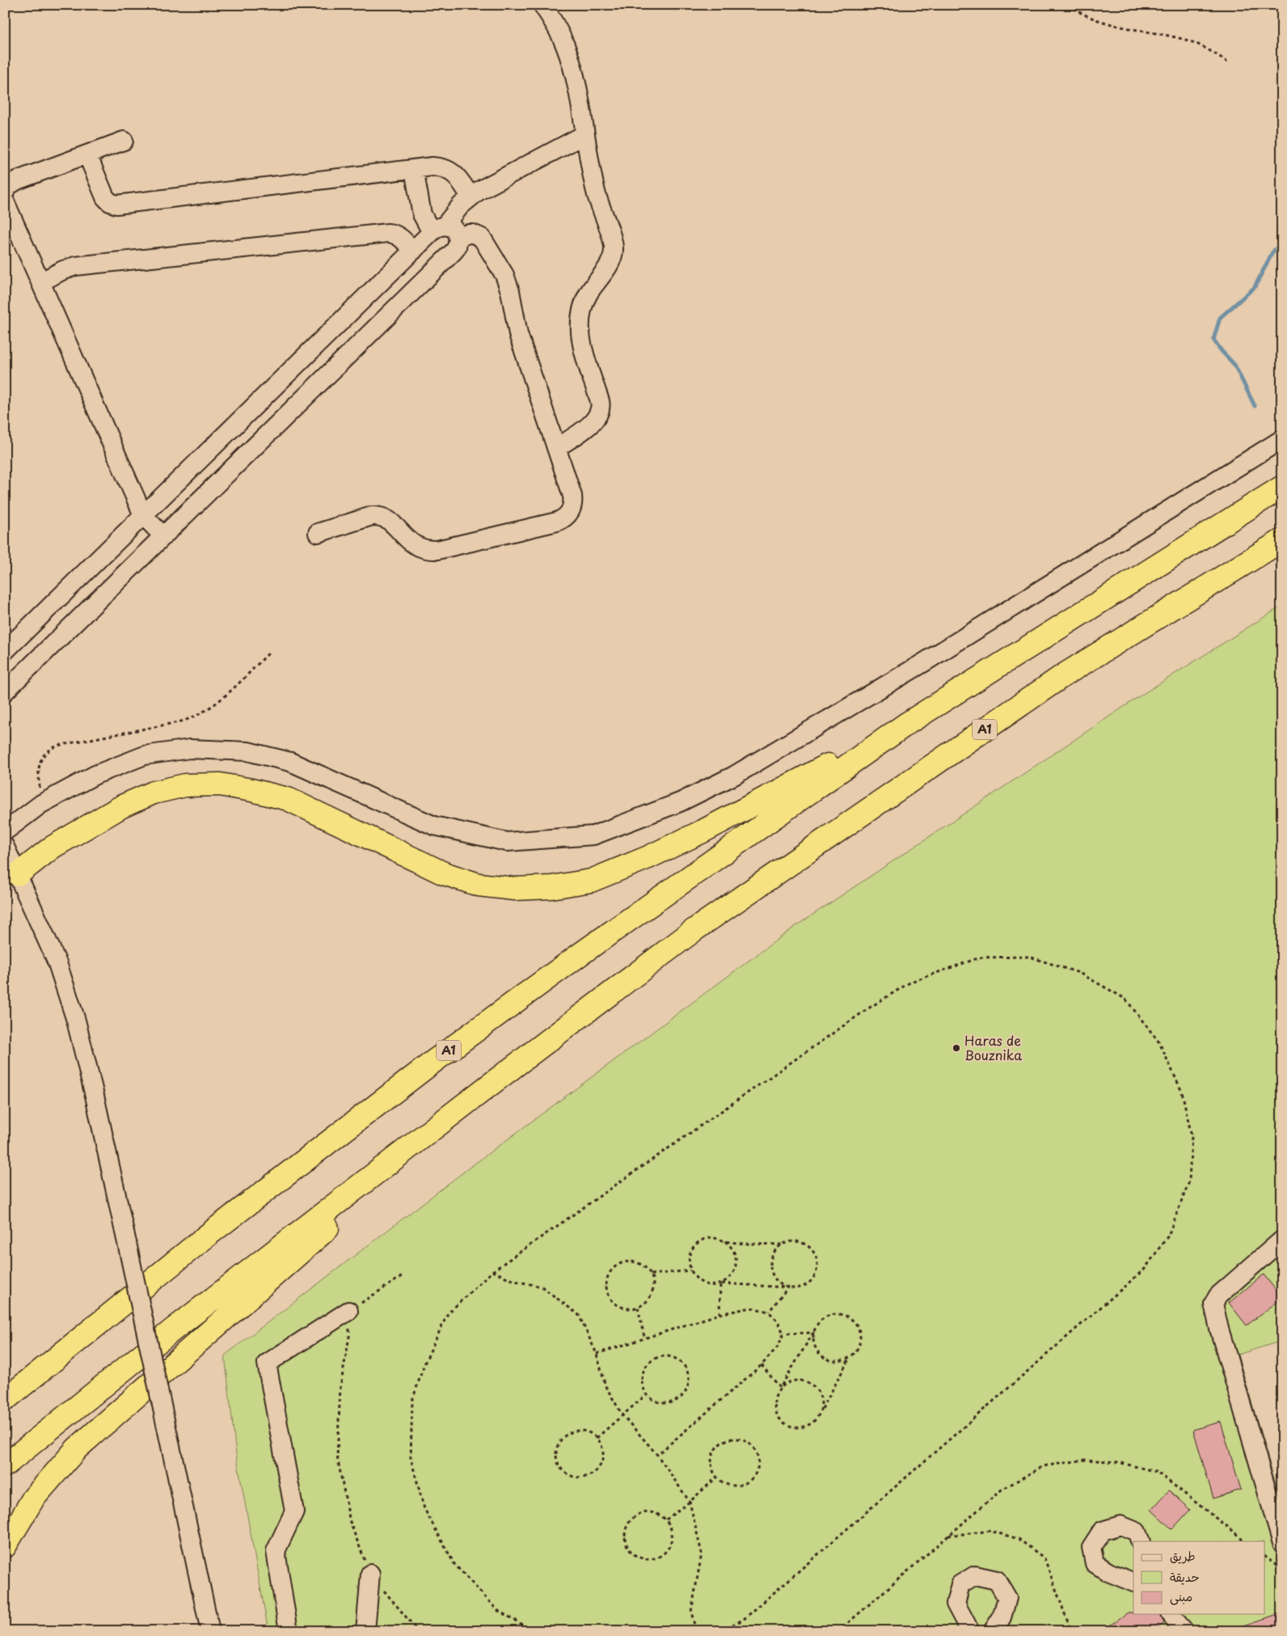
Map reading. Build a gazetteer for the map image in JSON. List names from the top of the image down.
{
  "streets": {
    "highway": ["A1"]
  },
  "places": ["Haras de Bouznika"],
  "legend": ["طريق", "حديقة", "مبنى"]
}
